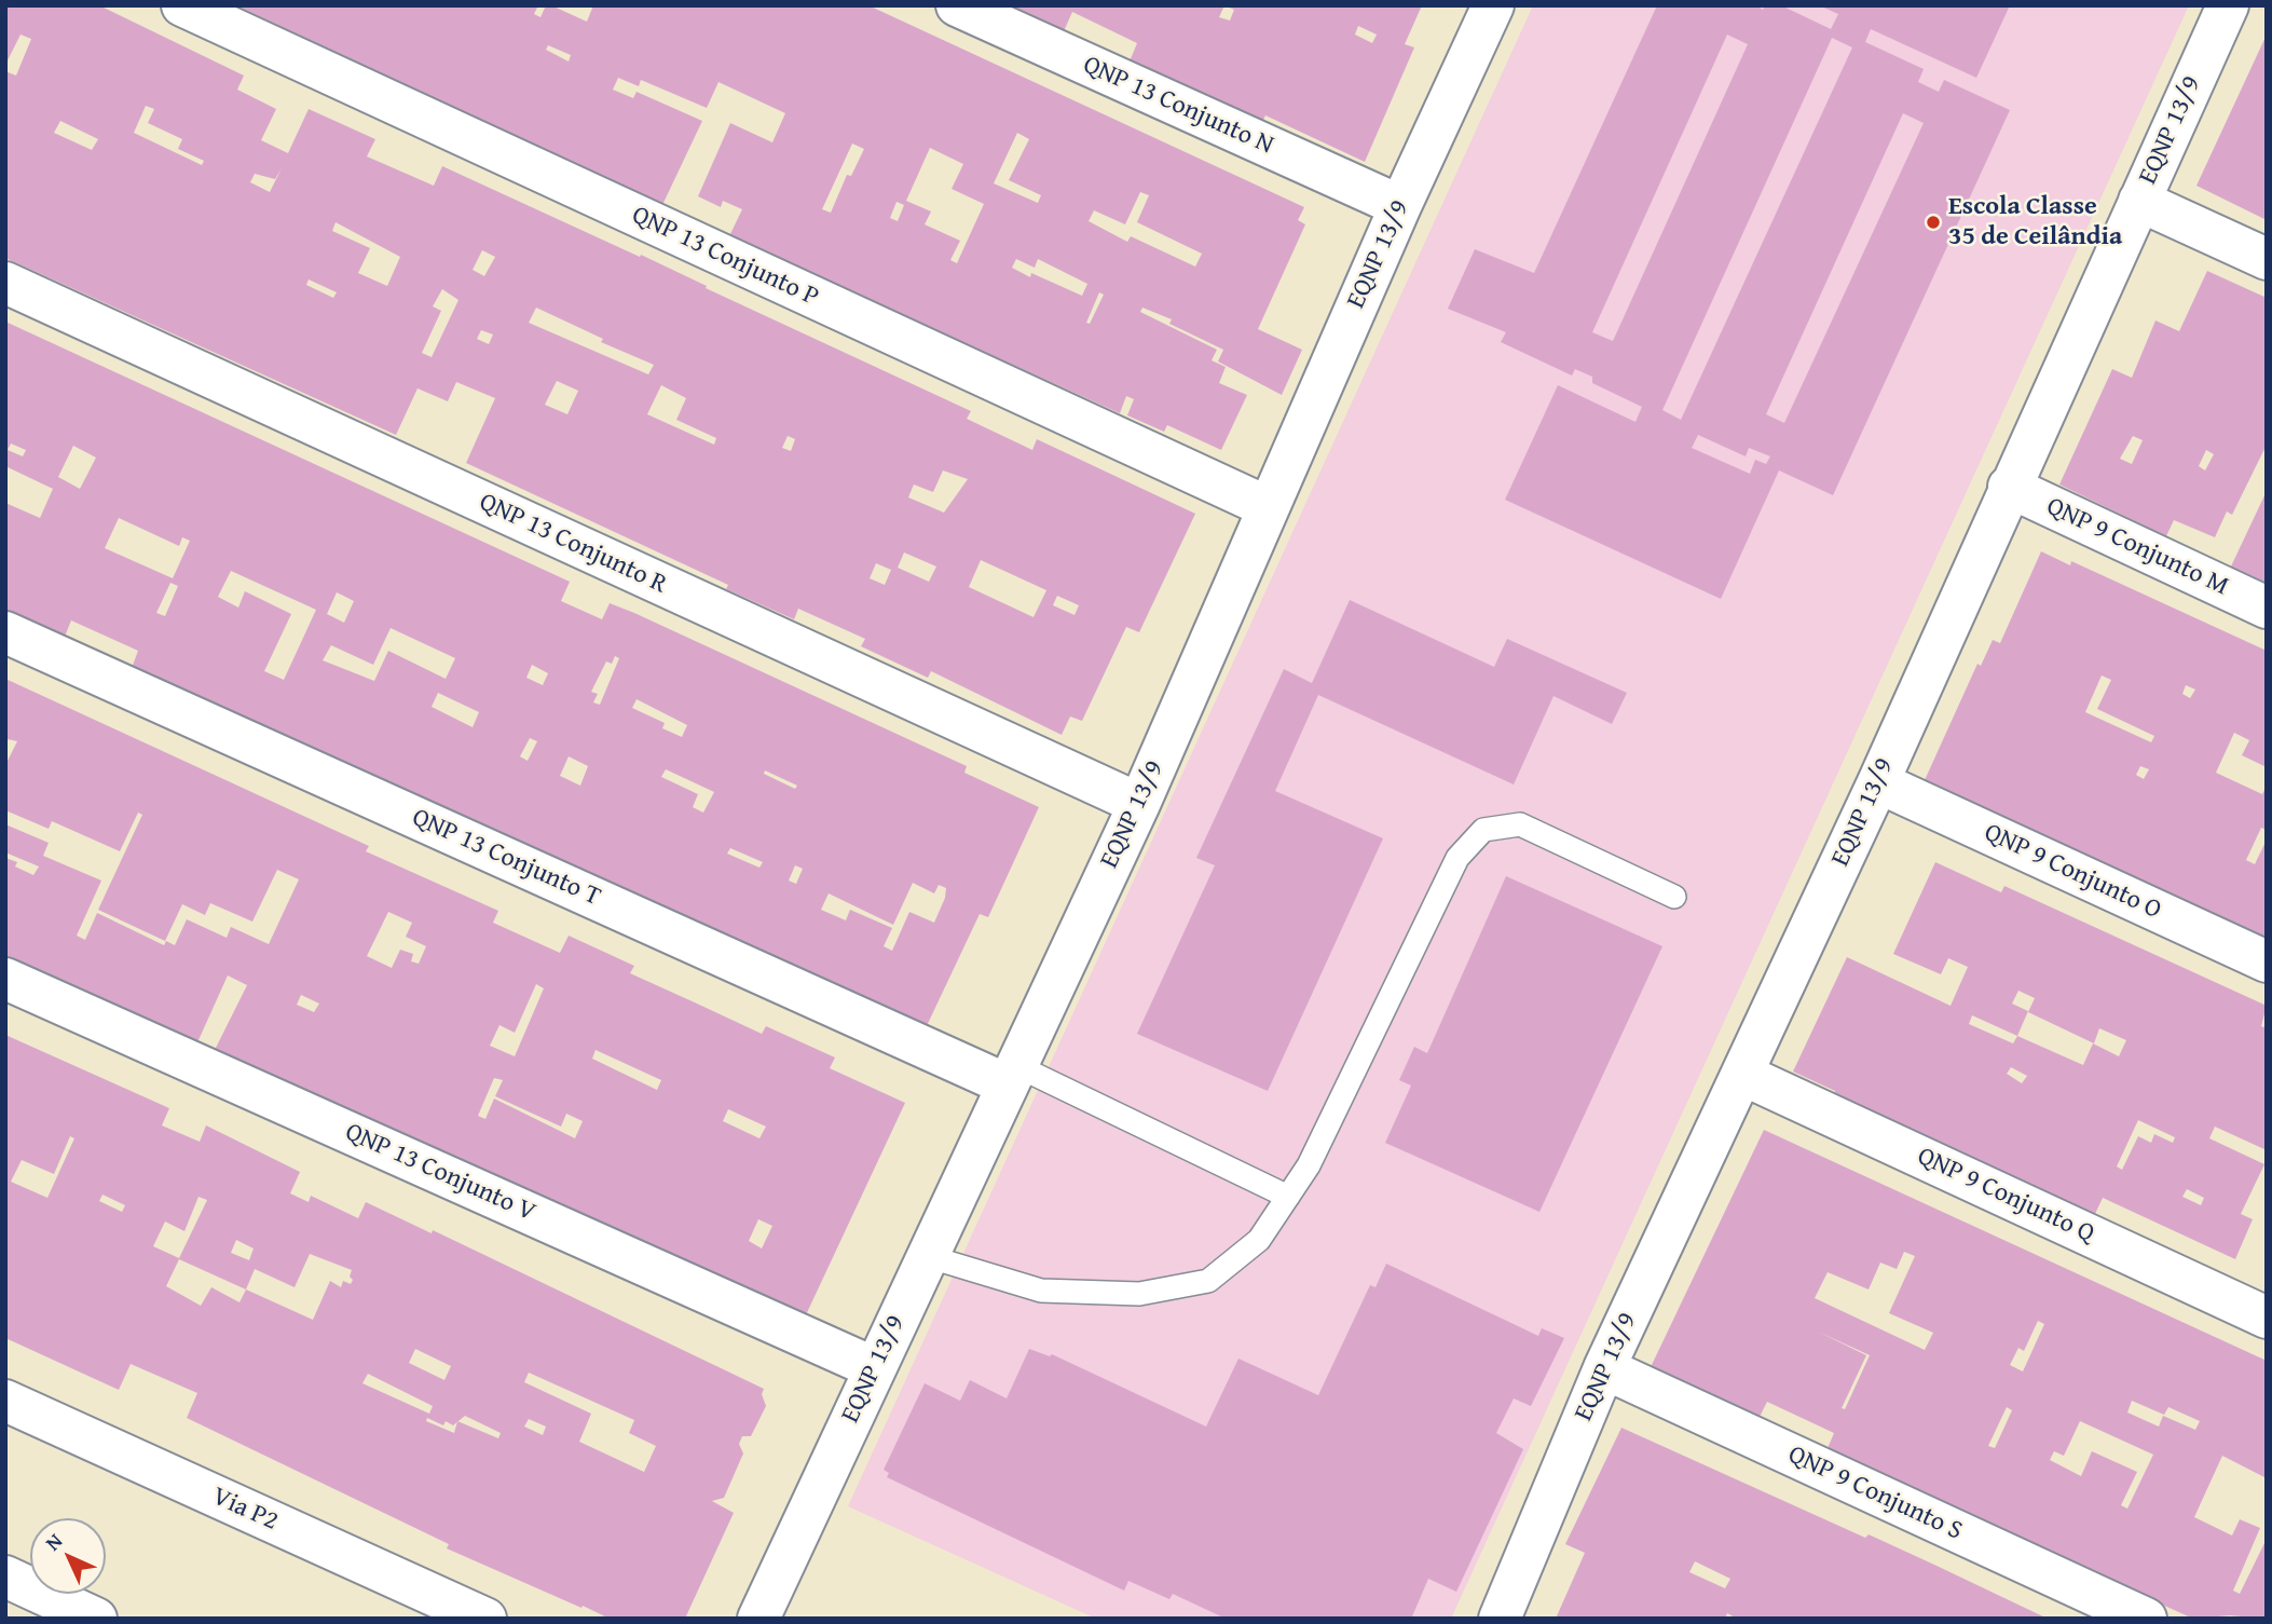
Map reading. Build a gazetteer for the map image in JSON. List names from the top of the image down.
{
  "streets": {
    "street": [
      "QNP 13 Conjunto N",
      "EQNP 13/9",
      "QNP 13 Conjunto P",
      "QNP 13 Conjunto R",
      "QNP 9 Conjunto M",
      "QNP 13 Conjunto T",
      "QNP 9 Conjunto O",
      "QNP 13 Conjunto V",
      "QNP 9 Conjunto Q",
      "QNP 9 Conjunto S",
      "Via P2"
    ]
  },
  "crossings": [
    ["QNP 13 Conjunto N", "EQNP 13/9"],
    ["EQNP 13/9", "QNP 13 Conjunto P"],
    ["EQNP 13/9", "QNP 13 Conjunto R"],
    ["EQNP 13/9", "QNP 9 Conjunto M"],
    ["EQNP 13/9", "QNP 13 Conjunto T"],
    ["EQNP 13/9", "QNP 9 Conjunto O"],
    ["EQNP 13/9", "QNP 13 Conjunto V"],
    ["EQNP 13/9", "QNP 9 Conjunto Q"],
    ["EQNP 13/9", "QNP 9 Conjunto S"]
  ],
  "places": ["Escola Classe 35 de Ceilândia"],
  "north": "top left"
}
